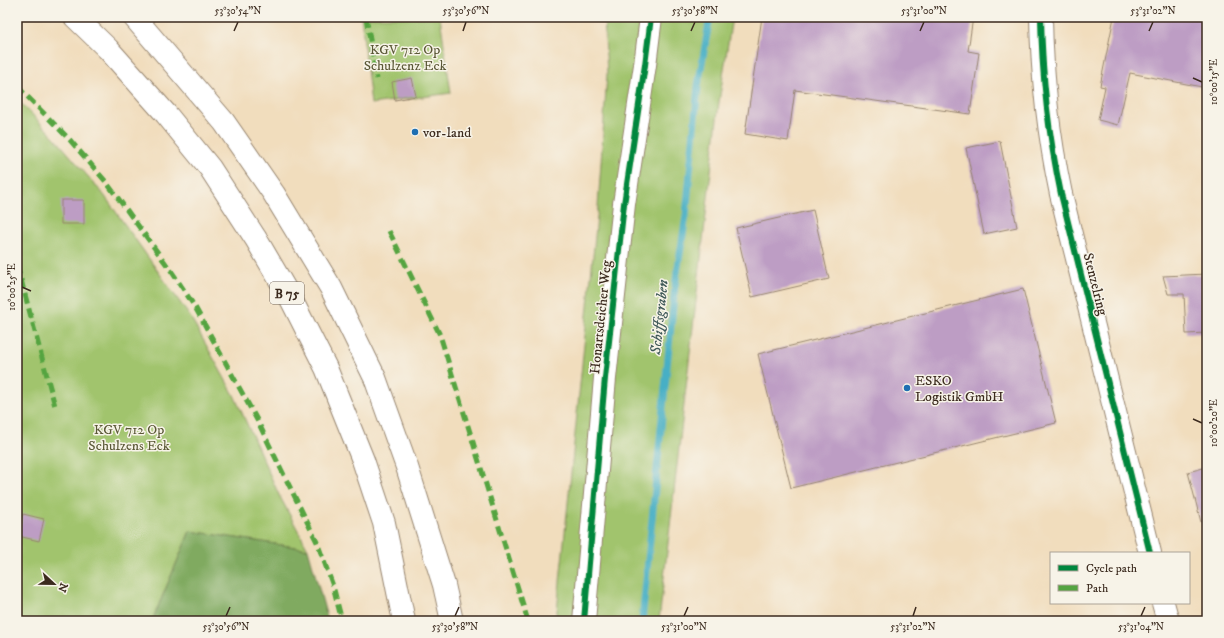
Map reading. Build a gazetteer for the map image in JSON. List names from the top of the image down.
{
  "streets": {
    "main road": ["Stenzelring", "B 75", "Honartsdeicher Weg"]
  },
  "water": ["Schiffsgraben"],
  "parks": ["KGV 712 Op Schulzenz Eck", "KGV 712 Op Schulzens Eck"],
  "places": ["vor-land", "ESKO Logistik GmbH"],
  "legend": ["Cycle path", "Path"],
  "north": "right",
  "coordinates": [
    "53°30'54\"N",
    "53°30'56\"N",
    "53°30'58\"N",
    "53°31'00\"N",
    "53°31'02\"N",
    "10°00'15\"E",
    "10°00'25\"E",
    "10°00'20\"E",
    "53°31'04\"N"
  ]
}
